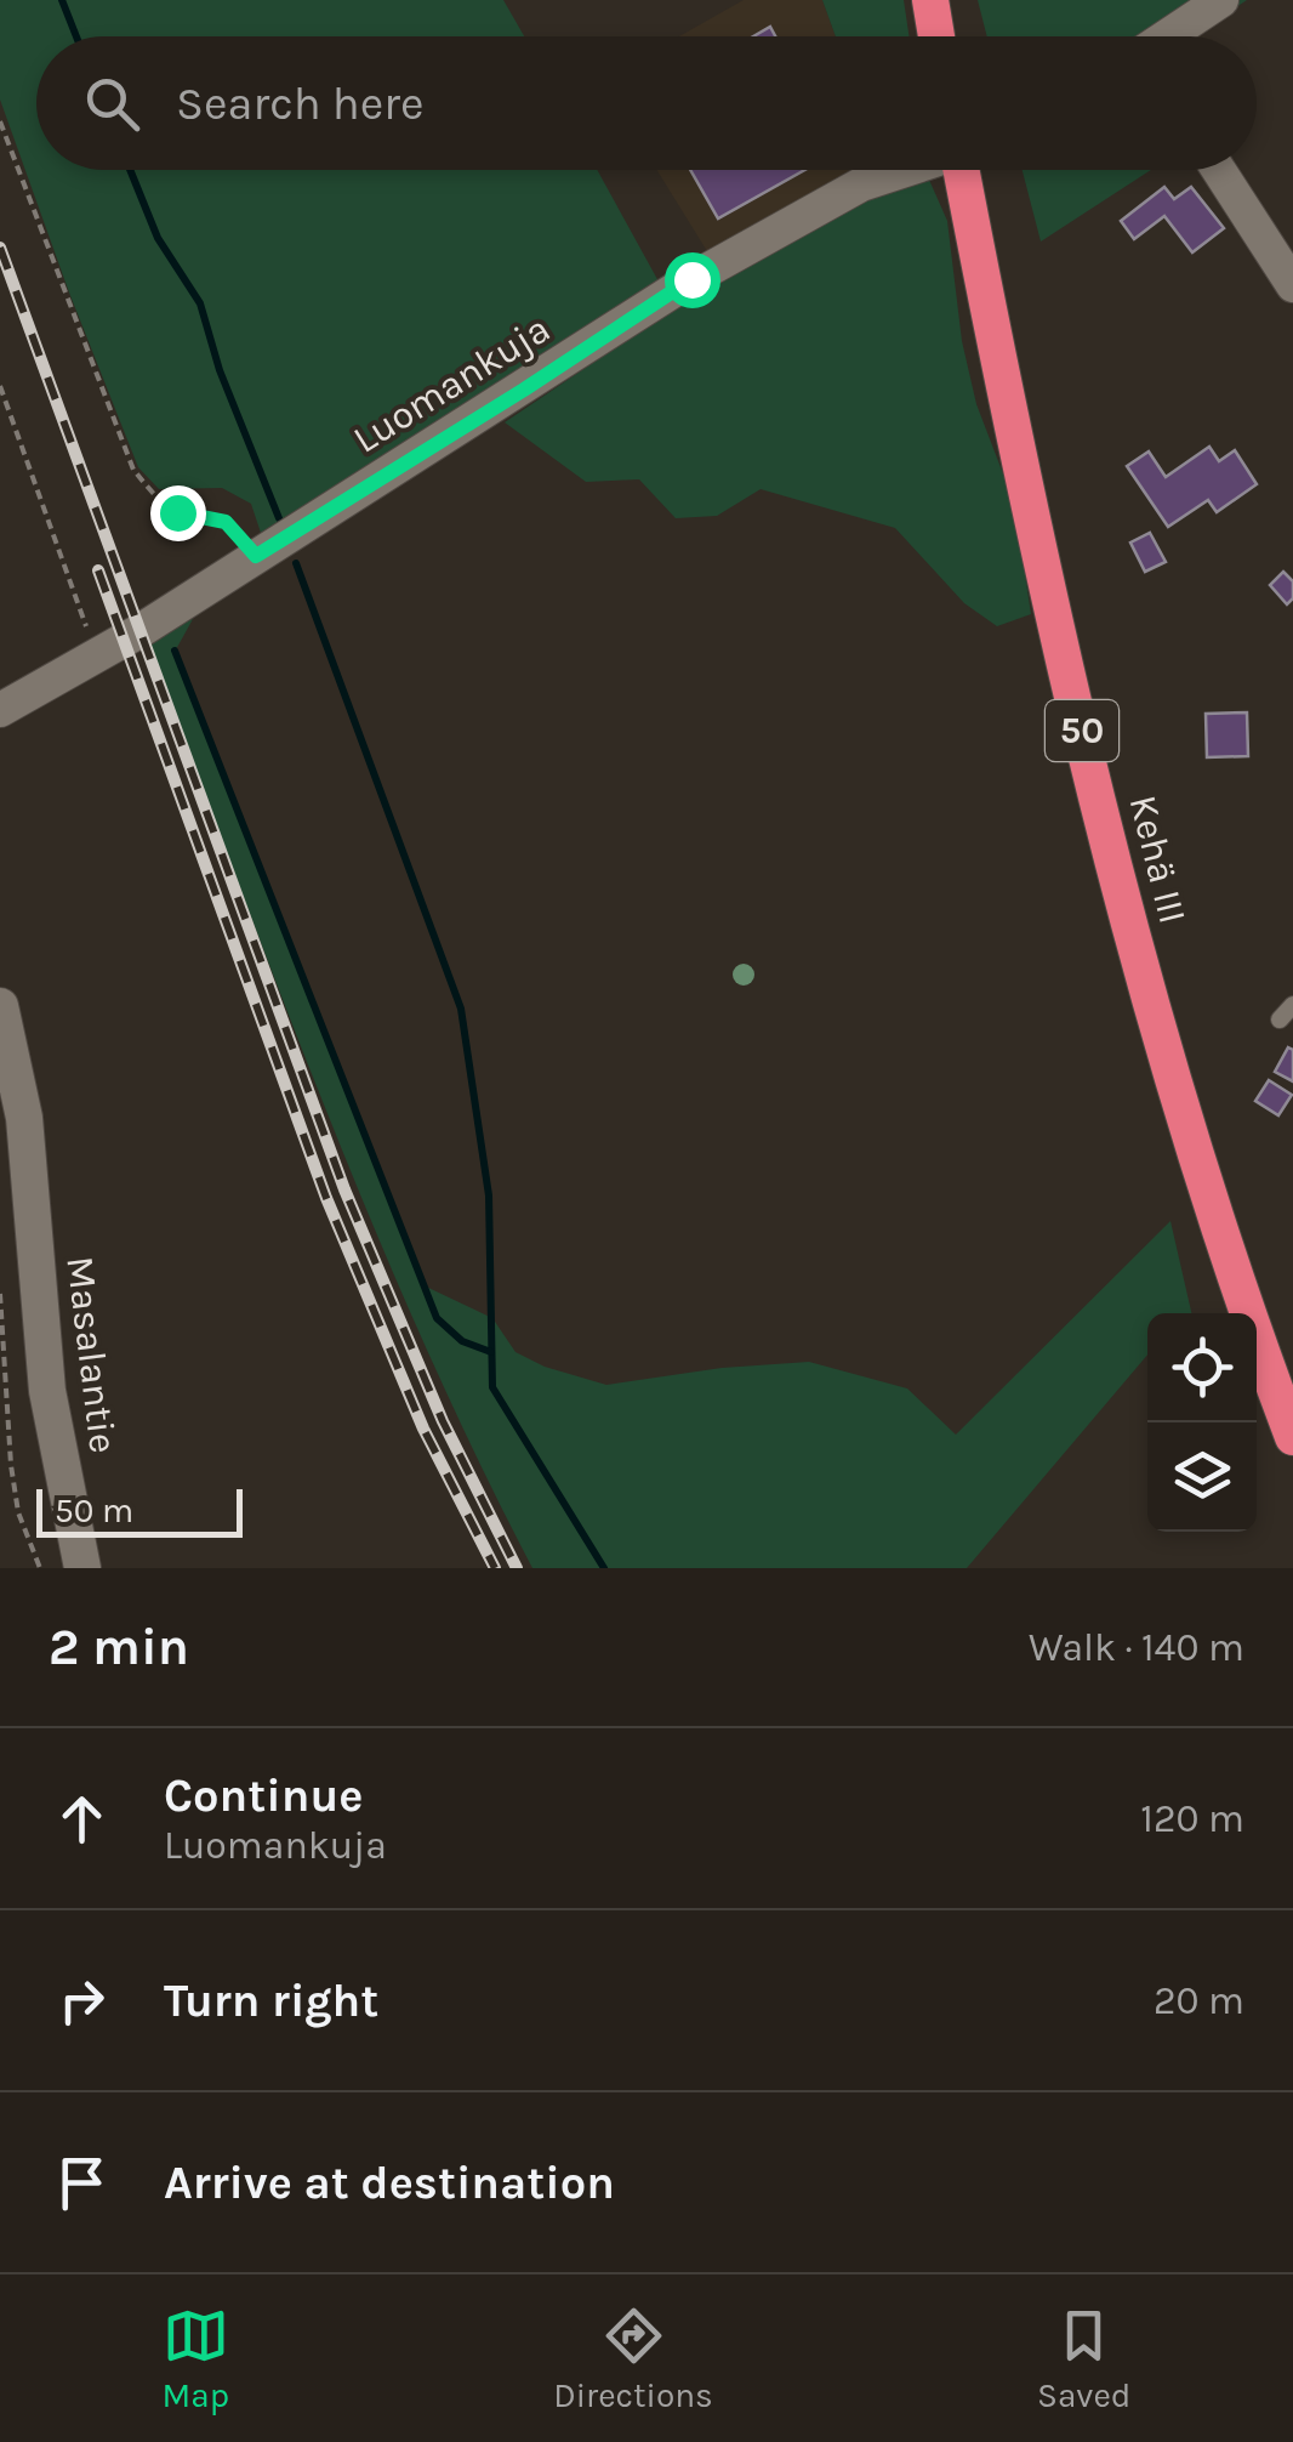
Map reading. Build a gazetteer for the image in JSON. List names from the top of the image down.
{
  "streets": {
    "highway": ["50", "Kehä III"],
    "street": ["Luomankuja", "Masalantie"]
  },
  "scale_bar": "50 m",
  "page": {
    "search": "Search here",
    "scale": "50 m",
    "heading": ["2 min", "Walk · 140 m"],
    "list": [
      ["Continue", "Luomankuja", "120 m"],
      ["Turn right", "20 m"],
      "Arrive at destination"
    ],
    "nav": ["Map", "Directions", "Saved"]
  }
}
